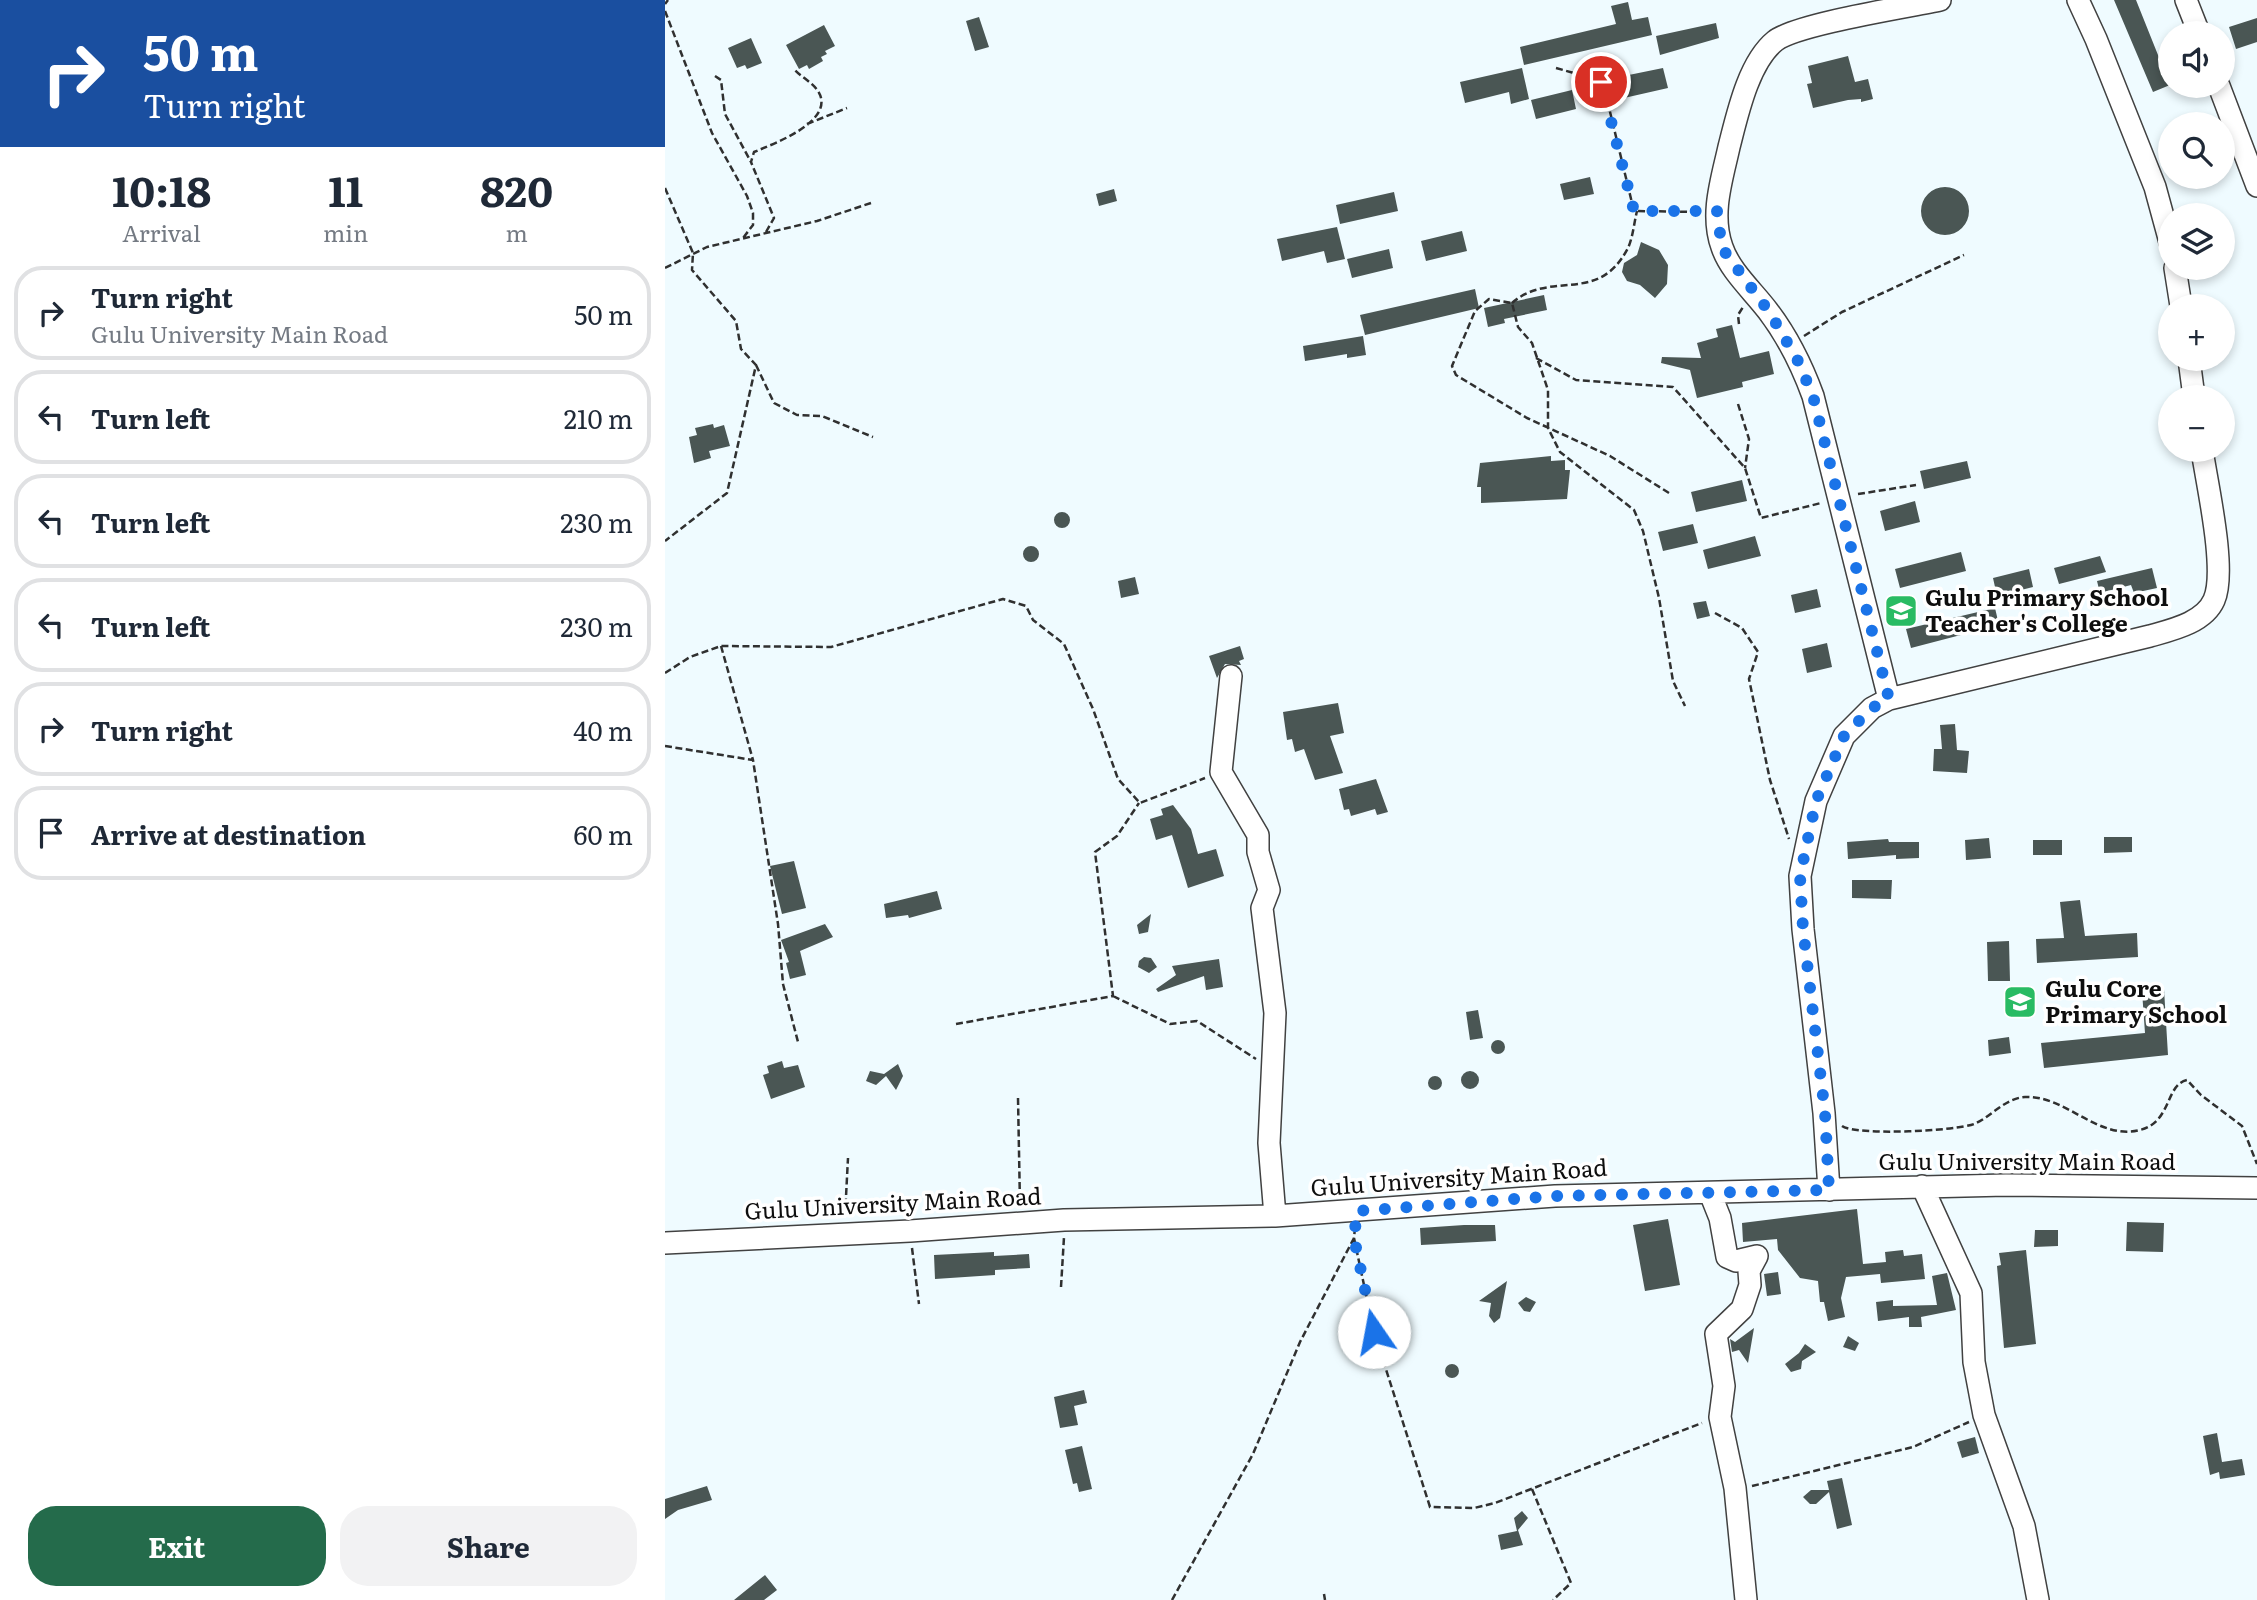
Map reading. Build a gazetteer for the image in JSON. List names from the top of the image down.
{
  "streets": {
    "street": ["Gulu University Main Road"]
  },
  "places": {
    "school or university": ["Gulu Primary School Teacher's College", "Gulu Core Primary School"]
  },
  "page": {
    "turn": ["50 m", "Turn right"],
    "map_buttons": ["+", "−"],
    "eta": [
      "10:18",
      "Arrival",
      "11",
      "min",
      "820",
      "m"
    ],
    "list": [
      {
        "name": "Turn right",
        "note": "Gulu University Main Road",
        "value": "50 m"
      },
      {
        "name": "Turn left",
        "value": "210 m"
      },
      {
        "name": "Turn left",
        "value": "230 m"
      },
      {
        "name": "Turn left",
        "value": "230 m"
      },
      {
        "name": "Turn right",
        "value": "40 m"
      },
      {
        "name": "Arrive at destination",
        "value": "60 m"
      }
    ],
    "buttons": ["Exit", "Share"]
  }
}
